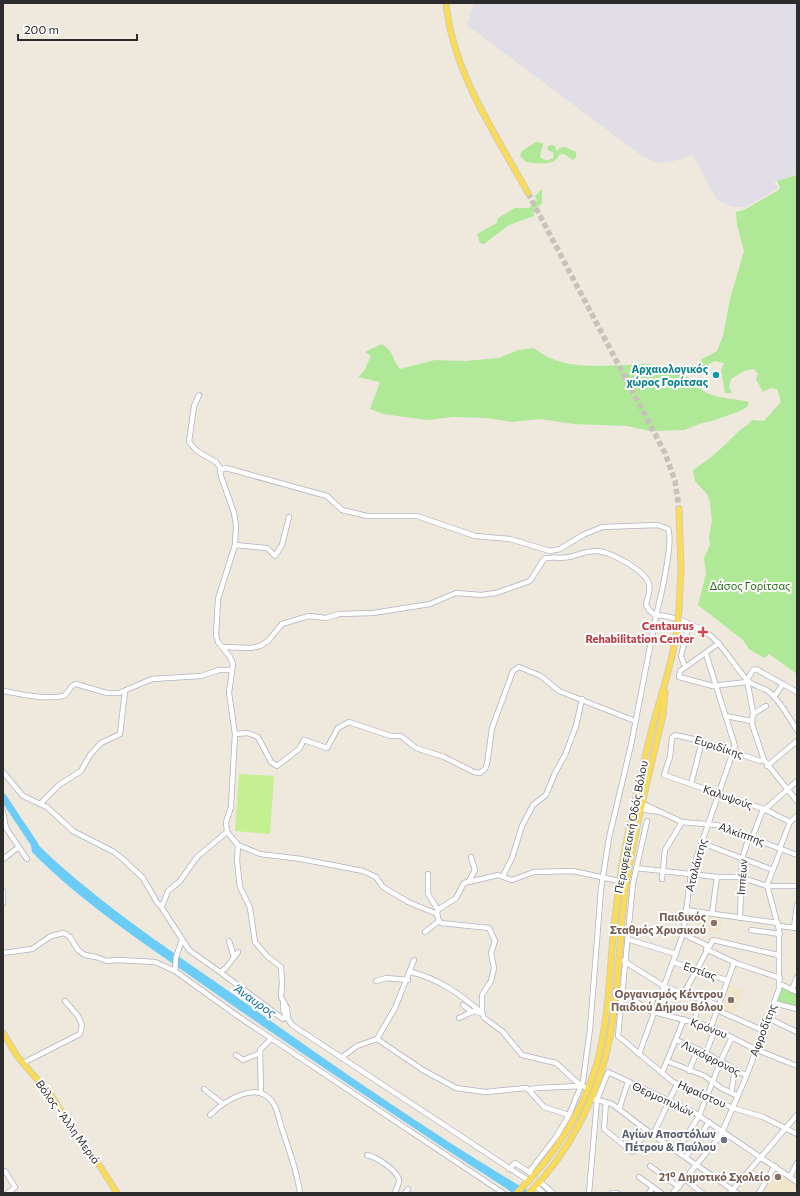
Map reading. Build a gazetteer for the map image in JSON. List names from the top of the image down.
{
  "streets": {
    "main road": ["Περιφερειακή Οδός Βόλου", "Βόλος - Άλλη Μεριά"],
    "street": [
      "Ευριδίκης",
      "Καλυψούς",
      "Αλκίππης",
      "Αταλάντης",
      "Ιππέων",
      "Εστίας",
      "Κρόνου",
      "Αφροδίτης",
      "Λυκόφρoνος",
      "Ηφαίστου",
      "Θερμοπυλών"
    ]
  },
  "crossings": [
    ["Ευριδίκης", "Καλυψούς"],
    ["Ευριδίκης", "Αταλάντης"],
    ["Καλυψούς", "Αταλάντης"],
    ["Καλυψούς", "Ιππέων"],
    ["Περιφερειακή Οδός Βόλου", "Θερμοπυλών"],
    ["Αλκίππης", "Αταλάντης"],
    ["Αλκίππης", "Ιππέων"],
    ["Αταλάντης", "Εστίας"],
    ["Αταλάντης", "Κρόνου"],
    ["Αταλάντης", "Ηφαίστου"],
    ["Κρόνου", "Αφροδίτης"],
    ["Κρόνου", "Ηφαίστου"],
    ["Αφροδίτης", "Λυκόφρoνος"],
    ["Αφροδίτης", "Ηφαίστου"],
    ["Αφροδίτης", "Θερμοπυλών"]
  ],
  "water": ["Άναυρος"],
  "parks": ["Δάσος Γορίτσας"],
  "places": {
    "other": [
      "Αρχαιολογικός χώρος Γορίτσας",
      "Παιδικός Σταθμός Χρυσικού",
      "Οργανισμός Κέντρου Παιδιού Δήμου Βόλου",
      "Αγίων Αποστόλων Πέτρου & Παύλου",
      "21° Δημοτικό Σχολείο"
    ],
    "health": ["Centaurus Rehabilitation Center"]
  },
  "scale_bar": "200 m"
}
